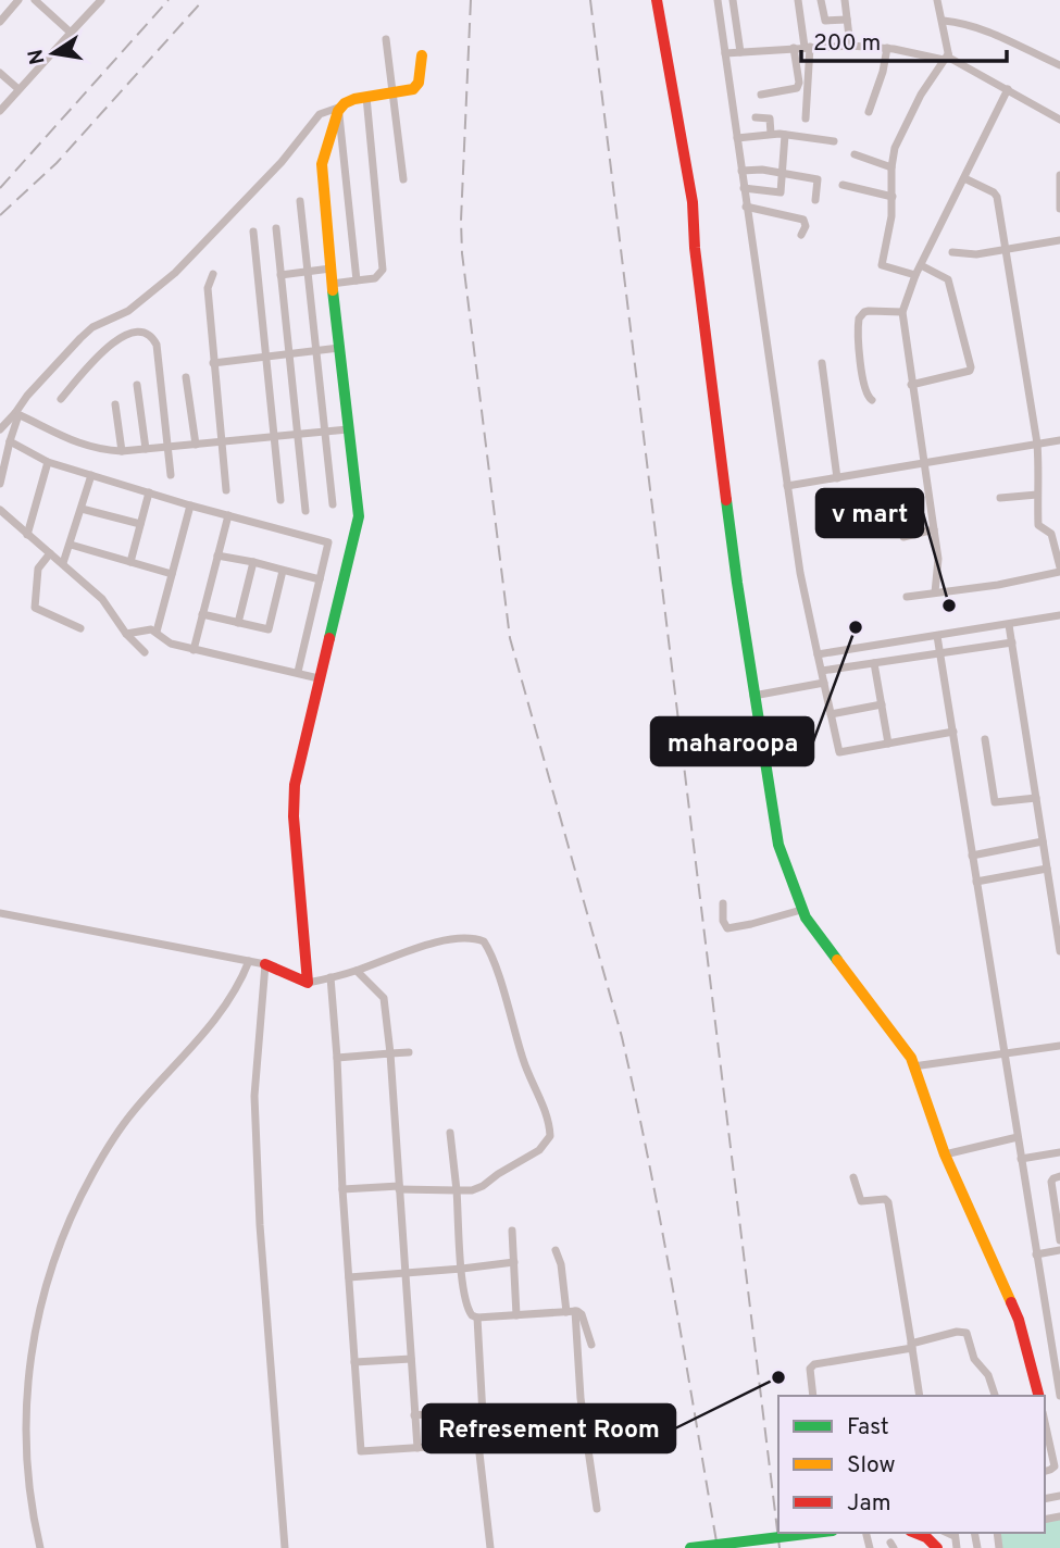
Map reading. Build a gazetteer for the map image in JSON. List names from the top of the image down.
{
  "places": ["v mart", "maharoopa", "Refresement Room"],
  "legend": ["Fast", "Slow", "Jam"],
  "scale_bar": "200 m",
  "north": "left"
}
